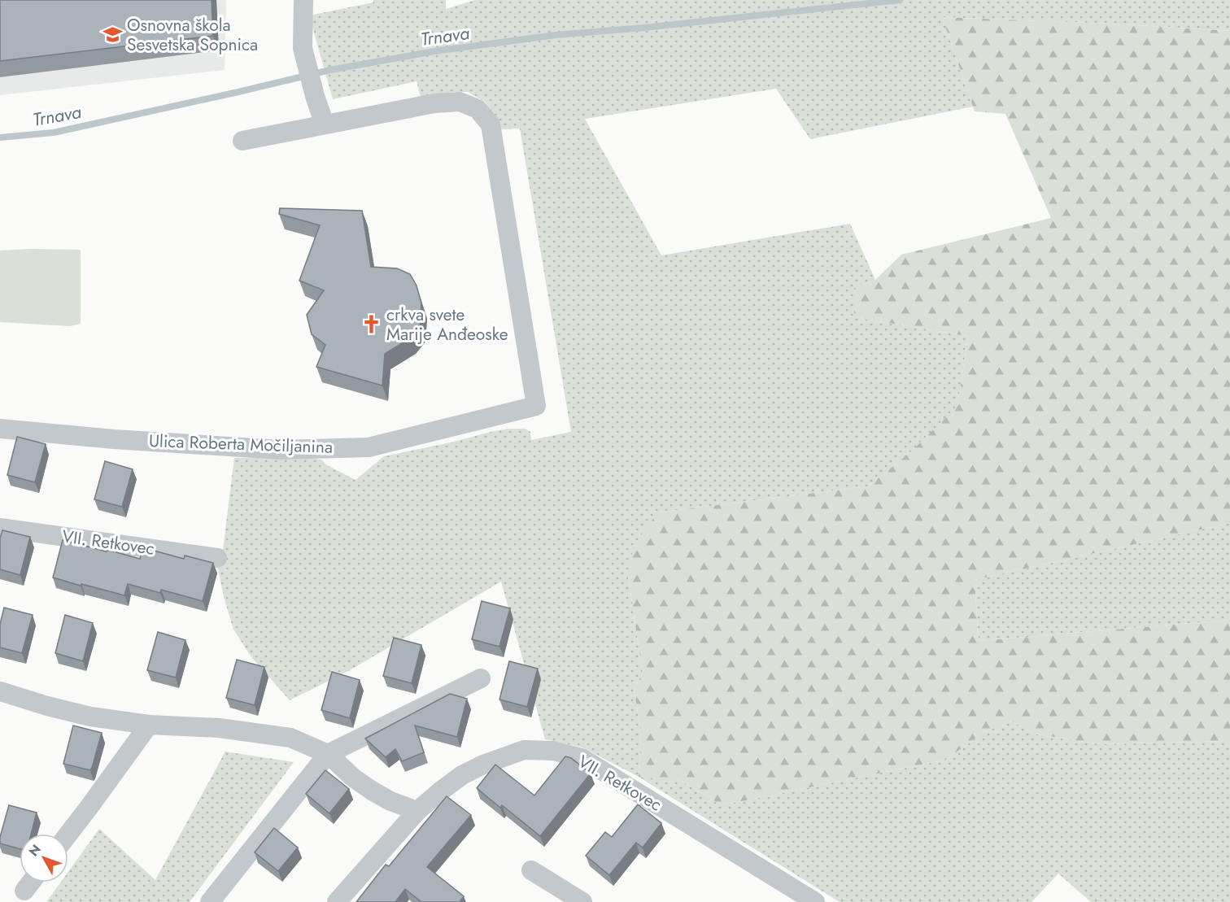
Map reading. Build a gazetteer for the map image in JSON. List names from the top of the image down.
{
  "streets": {
    "street": ["Ulica Roberta Močiljanina", "VII. Retkovec"]
  },
  "water": ["Trnava"],
  "places": {
    "school or university": ["Osnovna škola Sesvetska Sopnica"],
    "church": ["crkva svete Marije Anđeoske"]
  },
  "north": "top left"
}
